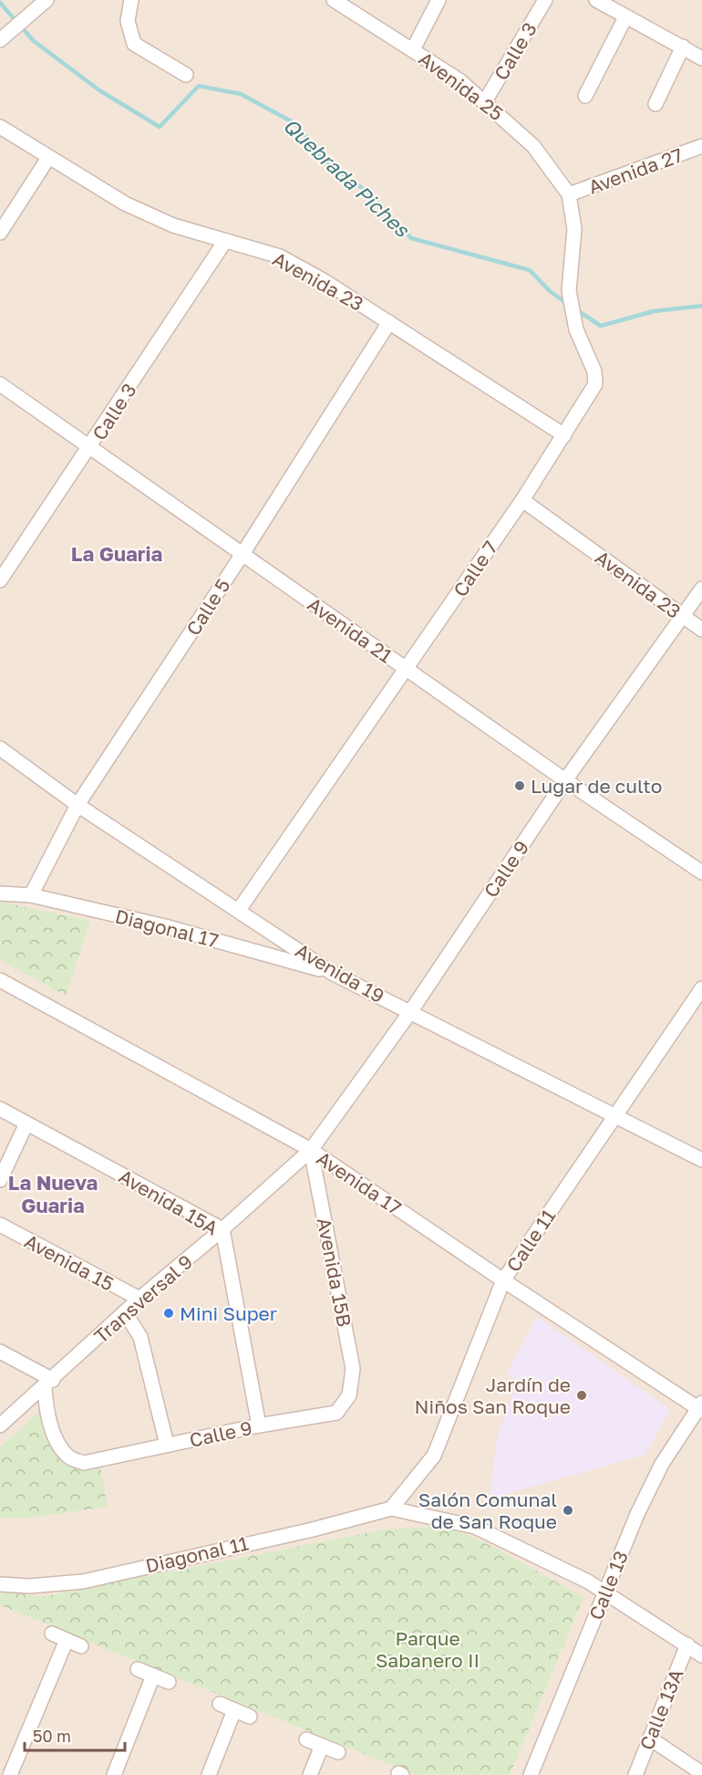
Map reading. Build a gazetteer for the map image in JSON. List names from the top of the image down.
{
  "streets": {
    "street": [
      "Calle 3",
      "Avenida 25",
      "Avenida 27",
      "Avenida 23",
      "Calle 7",
      "Calle 5",
      "Avenida 21",
      "Calle 9",
      "Diagonal 17",
      "Avenida 19",
      "Avenida 17",
      "Avenida 15A",
      "Calle 11",
      "Avenida 15",
      "Avenida 15B",
      "Transversal 9",
      "Diagonal 11",
      "Calle 13",
      "Calle 13A"
    ]
  },
  "crossings": [
    ["Calle 3", "Avenida 25"],
    ["Calle 3", "Avenida 23"],
    ["Calle 3", "Avenida 21"],
    ["Avenida 25", "Avenida 27"],
    ["Avenida 25", "Calle 7"],
    ["Avenida 27", "Calle 7"],
    ["Avenida 23", "Calle 7"],
    ["Avenida 23", "Calle 5"],
    ["Avenida 23", "Calle 9"],
    ["Calle 7", "Avenida 21"],
    ["Calle 7", "Avenida 19"],
    ["Calle 5", "Avenida 21"],
    ["Calle 5", "Diagonal 17"],
    ["Calle 5", "Avenida 19"],
    ["Avenida 21", "Calle 9"],
    ["Calle 9", "Avenida 19"],
    ["Calle 9", "Avenida 17"],
    ["Calle 9", "Avenida 15A"],
    ["Calle 9", "Avenida 15"],
    ["Calle 9", "Avenida 15B"],
    ["Calle 9", "Transversal 9"],
    ["Diagonal 17", "Avenida 19"],
    ["Avenida 19", "Calle 11"],
    ["Avenida 17", "Calle 11"],
    ["Avenida 17", "Avenida 15B"],
    ["Avenida 17", "Transversal 9"],
    ["Avenida 17", "Calle 13"],
    ["Avenida 15A", "Transversal 9"],
    ["Calle 11", "Diagonal 11"],
    ["Avenida 15", "Transversal 9"],
    ["Avenida 15B", "Transversal 9"]
  ],
  "districts": ["La Guaria", "La Nueva Guaria"],
  "water": ["Quebrada Piches"],
  "parks": ["Parque Sabanero II"],
  "places": [
    "Lugar de culto",
    "Mini Super",
    "Jardín de Niños San Roque",
    "Salón Comunal de San Roque"
  ],
  "scale_bar": "50 m"
}
